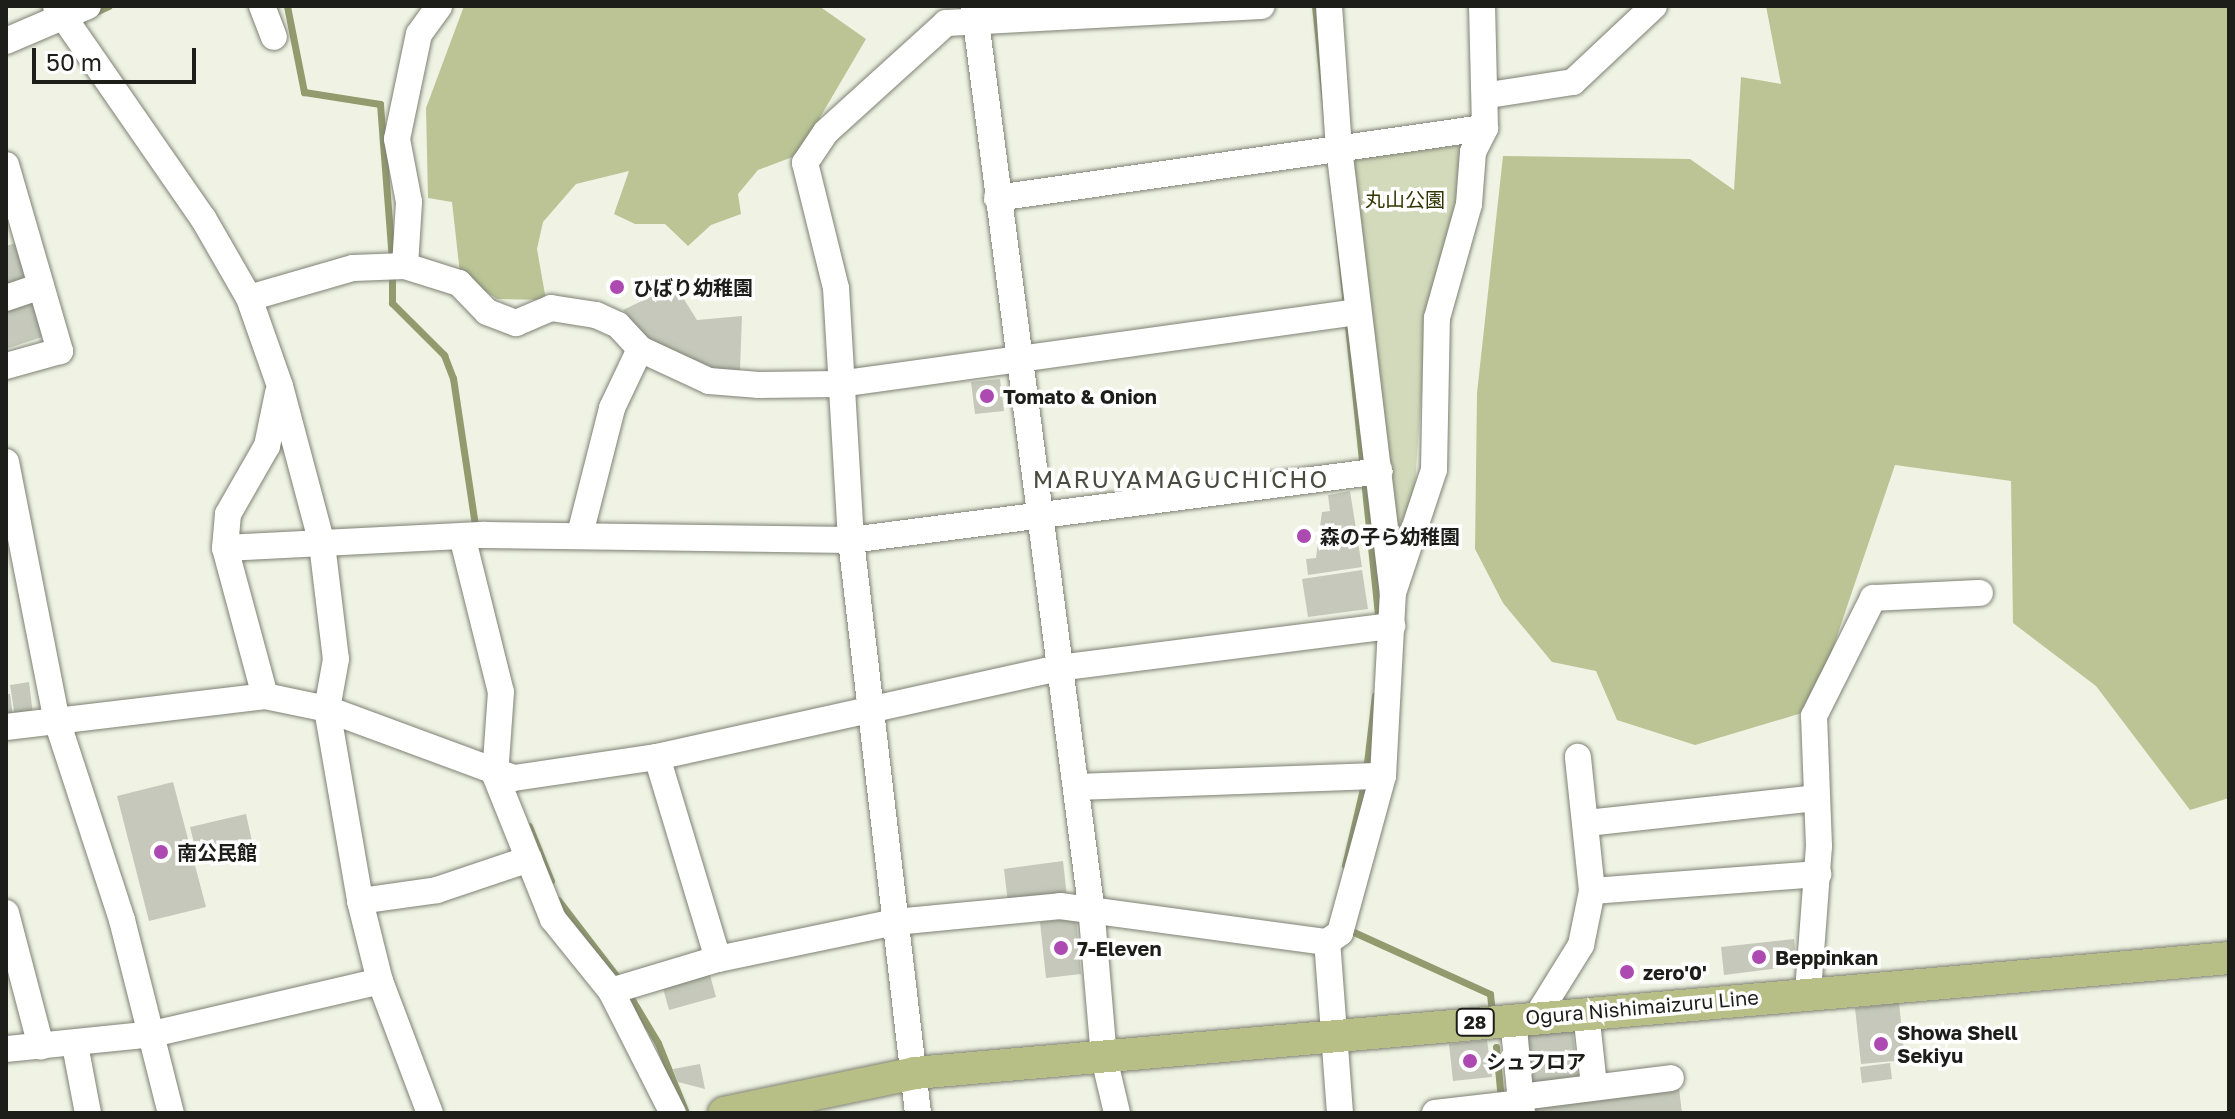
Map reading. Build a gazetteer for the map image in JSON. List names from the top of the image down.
{
  "streets": {
    "main road": ["Ogura Nishimaizuru Line", "28"]
  },
  "districts": ["MARUYAMAGUCHICHO"],
  "parks": ["丸山公園"],
  "places": [
    "ひばり幼稚園",
    "Tomato & Onion",
    "森の子ら幼稚園",
    "南公民館",
    "7-Eleven",
    "Beppinkan",
    "zero'0'",
    "Showa Shell Sekiyu",
    "シュフロア"
  ],
  "scale_bar": "50 m"
}
